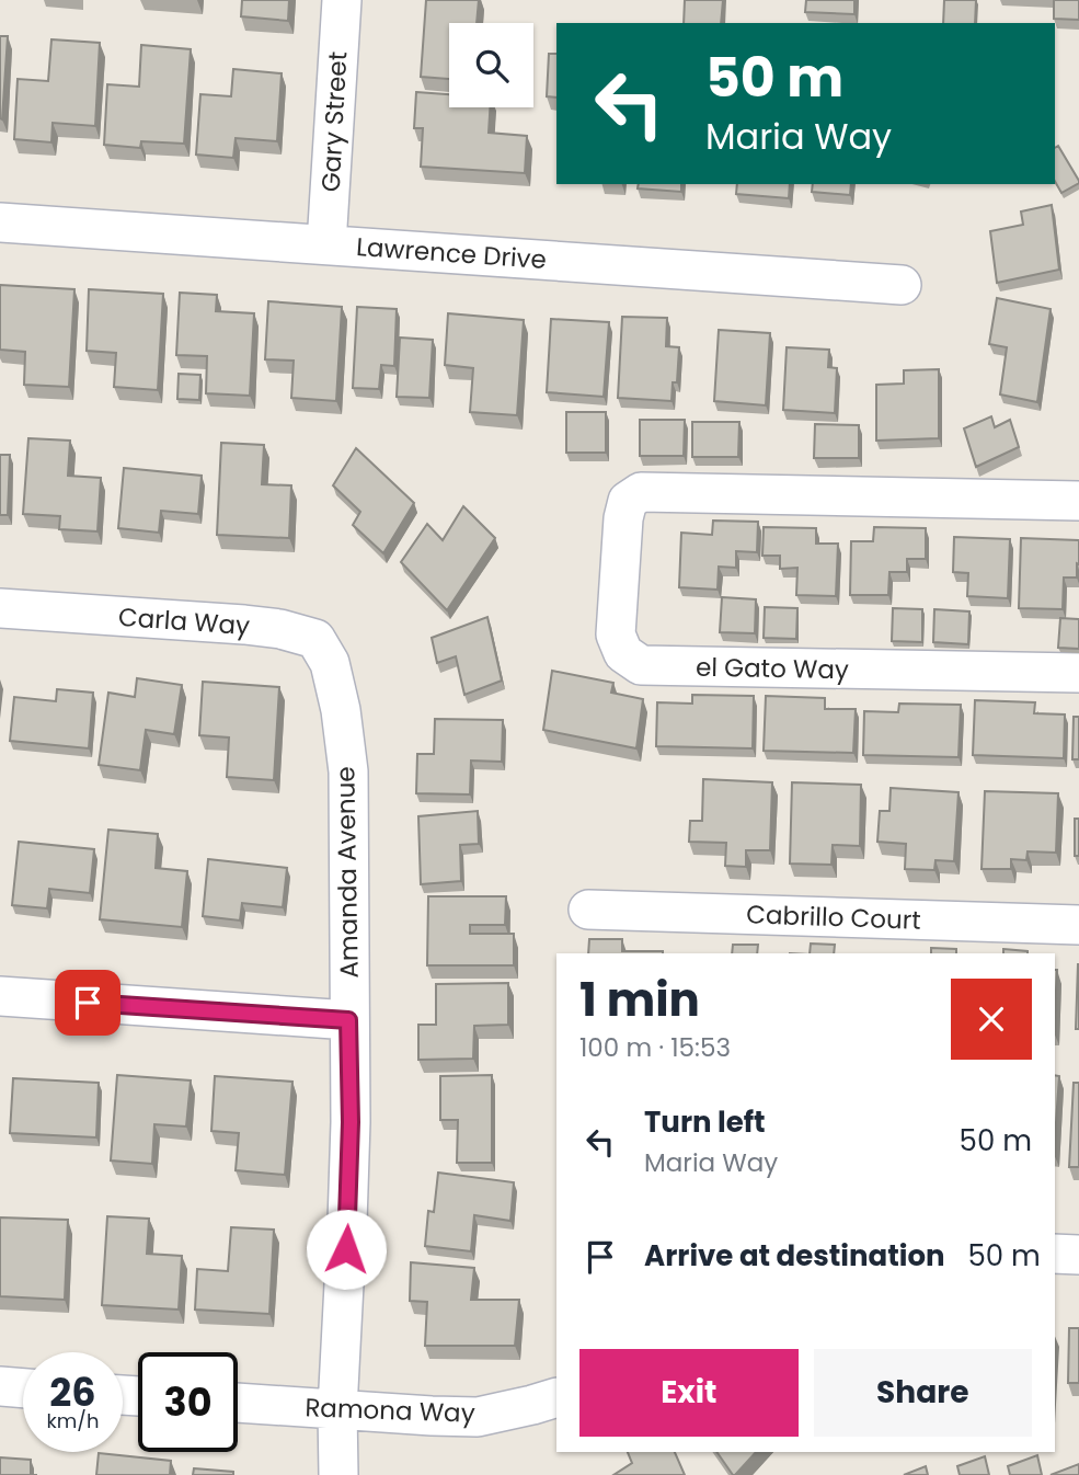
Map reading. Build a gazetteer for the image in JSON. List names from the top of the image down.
{
  "streets": {
    "street": [
      "Gary Street",
      "Lawrence Drive",
      "Carla Way",
      "el Gato Way",
      "Amanda Avenue",
      "Cabrillo Court",
      "Ramona Way"
    ]
  },
  "crossings": [
    ["Gary Street", "Lawrence Drive"],
    ["Carla Way", "Amanda Avenue"],
    ["Amanda Avenue", "Ramona Way"]
  ],
  "page": {
    "turn": ["50 m", "Maria Way"],
    "heading": ["1 min", "100 m · 15:53"],
    "list": [
      {
        "name": "Turn left",
        "note": "Maria Way",
        "value": "50 m"
      },
      {
        "name": "Arrive at destination",
        "value": "50 m"
      }
    ],
    "buttons": ["Exit", "Share"],
    "speed": "26 km/h",
    "limit": "30"
  }
}
